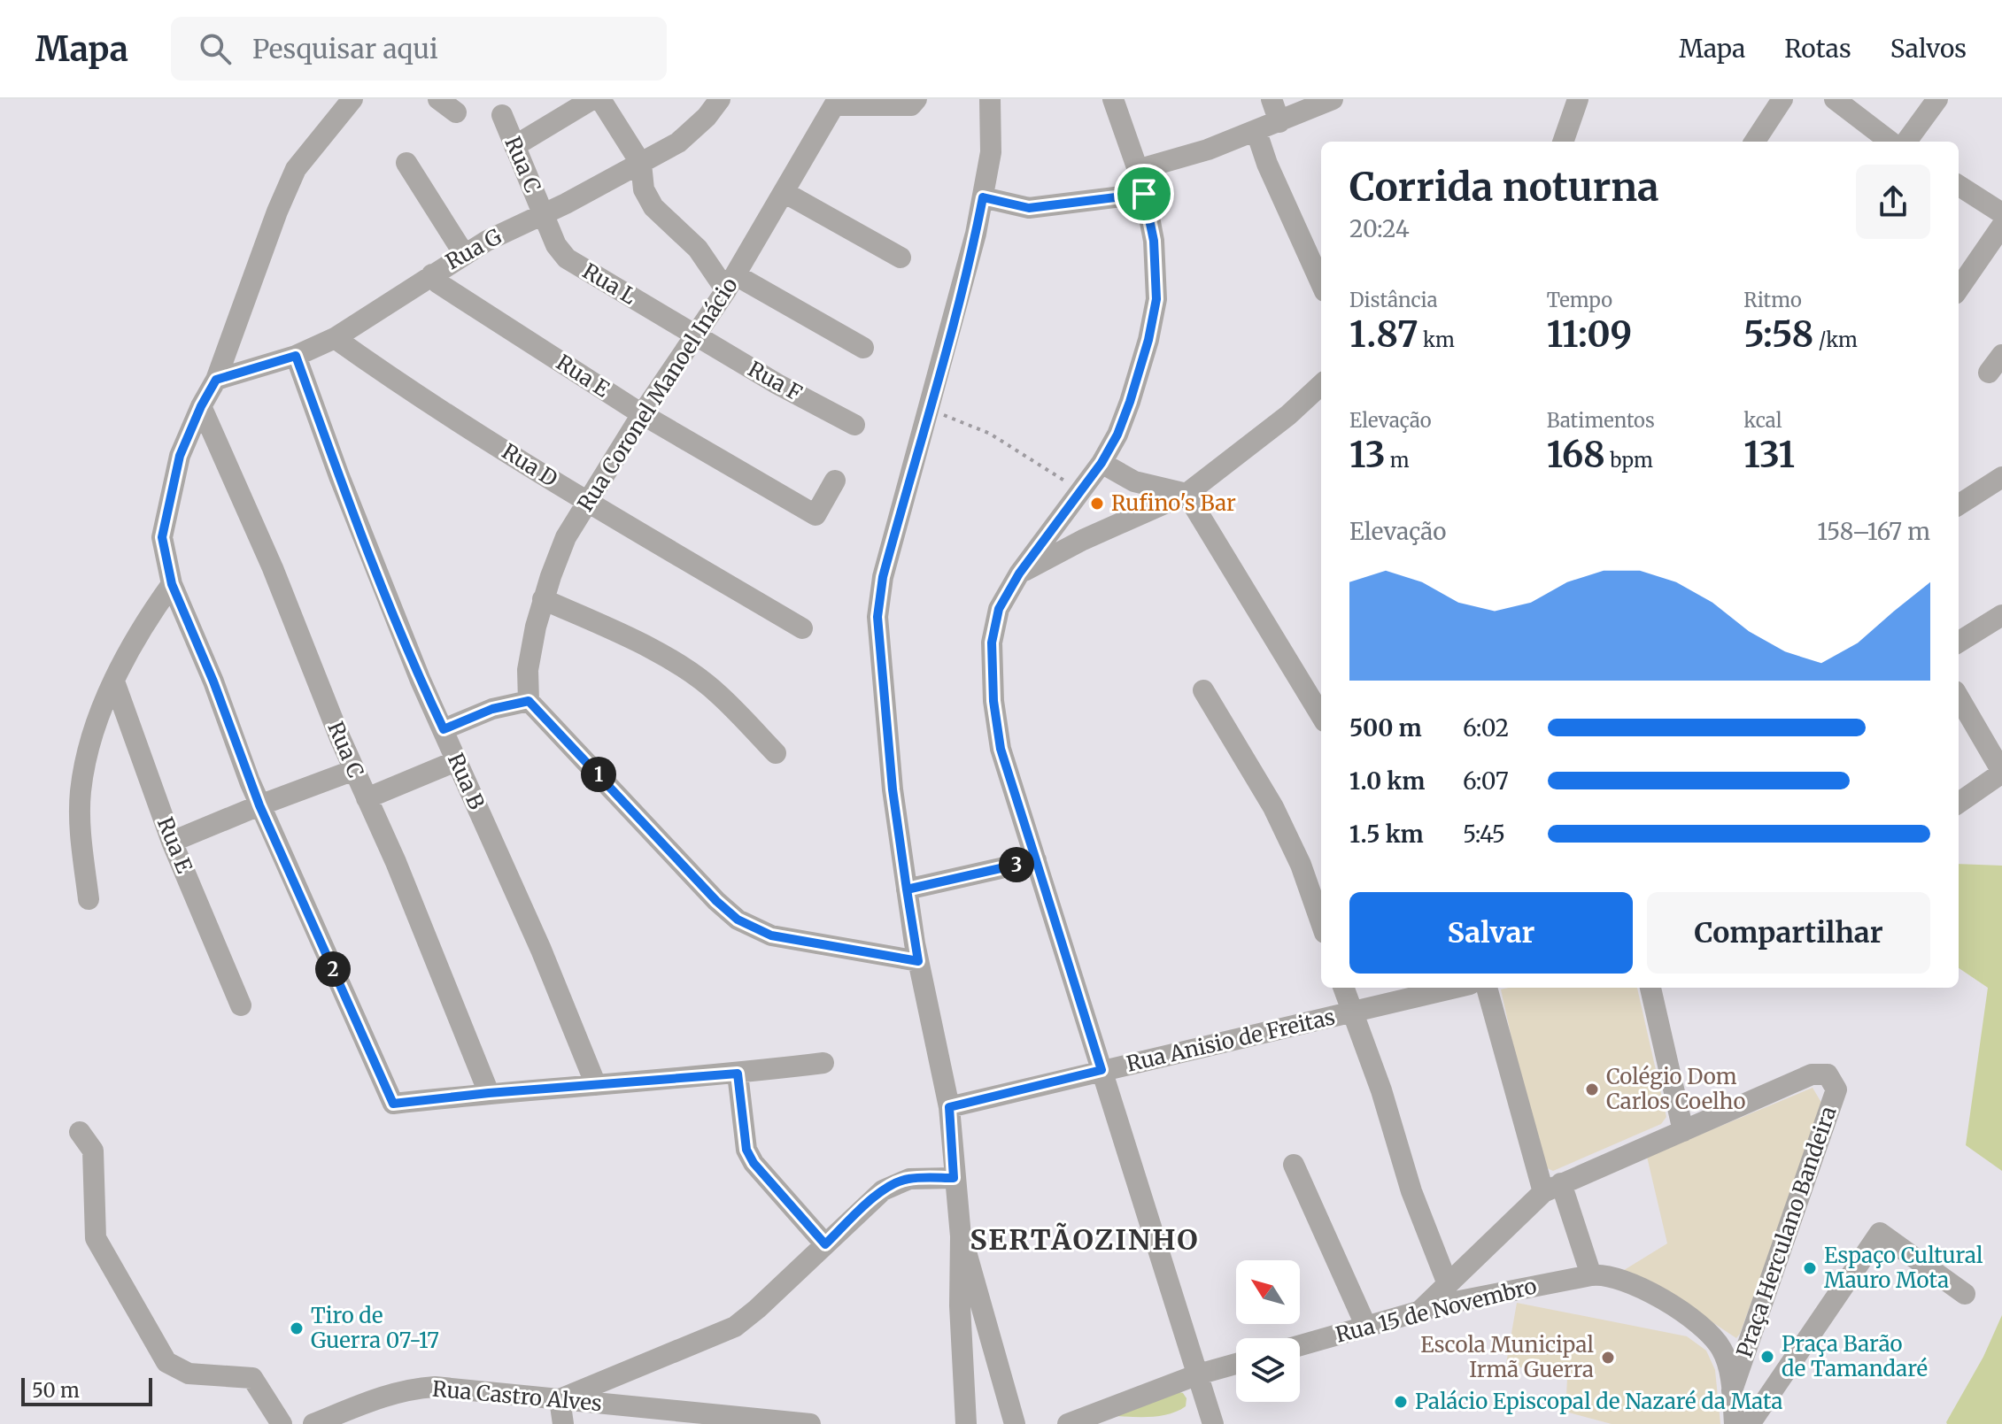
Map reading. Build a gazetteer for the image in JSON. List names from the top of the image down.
{
  "streets": {
    "street": [
      "Rua C",
      "Rua G",
      "Rua L",
      "Rua E",
      "Rua F",
      "Rua Coronel Manoel Inácio",
      "Rua D",
      "Rua B",
      "Rua Anisio de Freitas",
      "Praça Herculano Bandeira",
      "Rua 15 de Novembro",
      "Rua Castro Alves"
    ]
  },
  "crossings": [
    ["Rua C", "Rua G"],
    ["Rua C", "Rua L"],
    ["Rua G", "Rua L"],
    ["Rua G", "Rua E"],
    ["Rua G", "Rua D"],
    ["Rua G", "Rua B"],
    ["Rua L", "Rua F"],
    ["Rua L", "Rua Coronel Manoel Inácio"],
    ["Rua E", "Rua Coronel Manoel Inácio"],
    ["Rua F", "Rua Coronel Manoel Inácio"],
    ["Rua Coronel Manoel Inácio", "Rua D"]
  ],
  "districts": ["SERTÃOZINHO"],
  "places": [
    "Rufino's Bar",
    "Colégio Dom Carlos Coelho",
    "Espaço Cultural Mauro Mota",
    "Tiro de Guerra 07-17",
    "Praça Barão de Tamandaré",
    "Escola Municipal Irmã Guerra",
    "Palácio Episcopal de Nazaré da Mata"
  ],
  "scale_bar": "50 m",
  "north": "top left",
  "page": {
    "header": "Mapa",
    "search": "Pesquisar aqui",
    "nav": ["Mapa", "Rotas", "Salvos"],
    "heading": ["Corrida noturna", "20:24"],
    "stats": [
      ["Distância", "1.87 km"],
      ["Tempo", "11:09"],
      ["Ritmo", "5:58 /km"],
      ["Elevação", "13 m"],
      ["Batimentos", "168 bpm"],
      ["kcal", "131"]
    ],
    "chart": ["Elevação", "158–167 m"],
    "list": [
      {
        "name": "500 m",
        "note": "6:02"
      },
      {
        "name": "1.0 km",
        "note": "6:07"
      },
      {
        "name": "1.5 km",
        "note": "5:45"
      }
    ],
    "pins": ["1", "3", "2"],
    "buttons": ["Salvar", "Compartilhar"],
    "scale": "50 m"
  }
}
